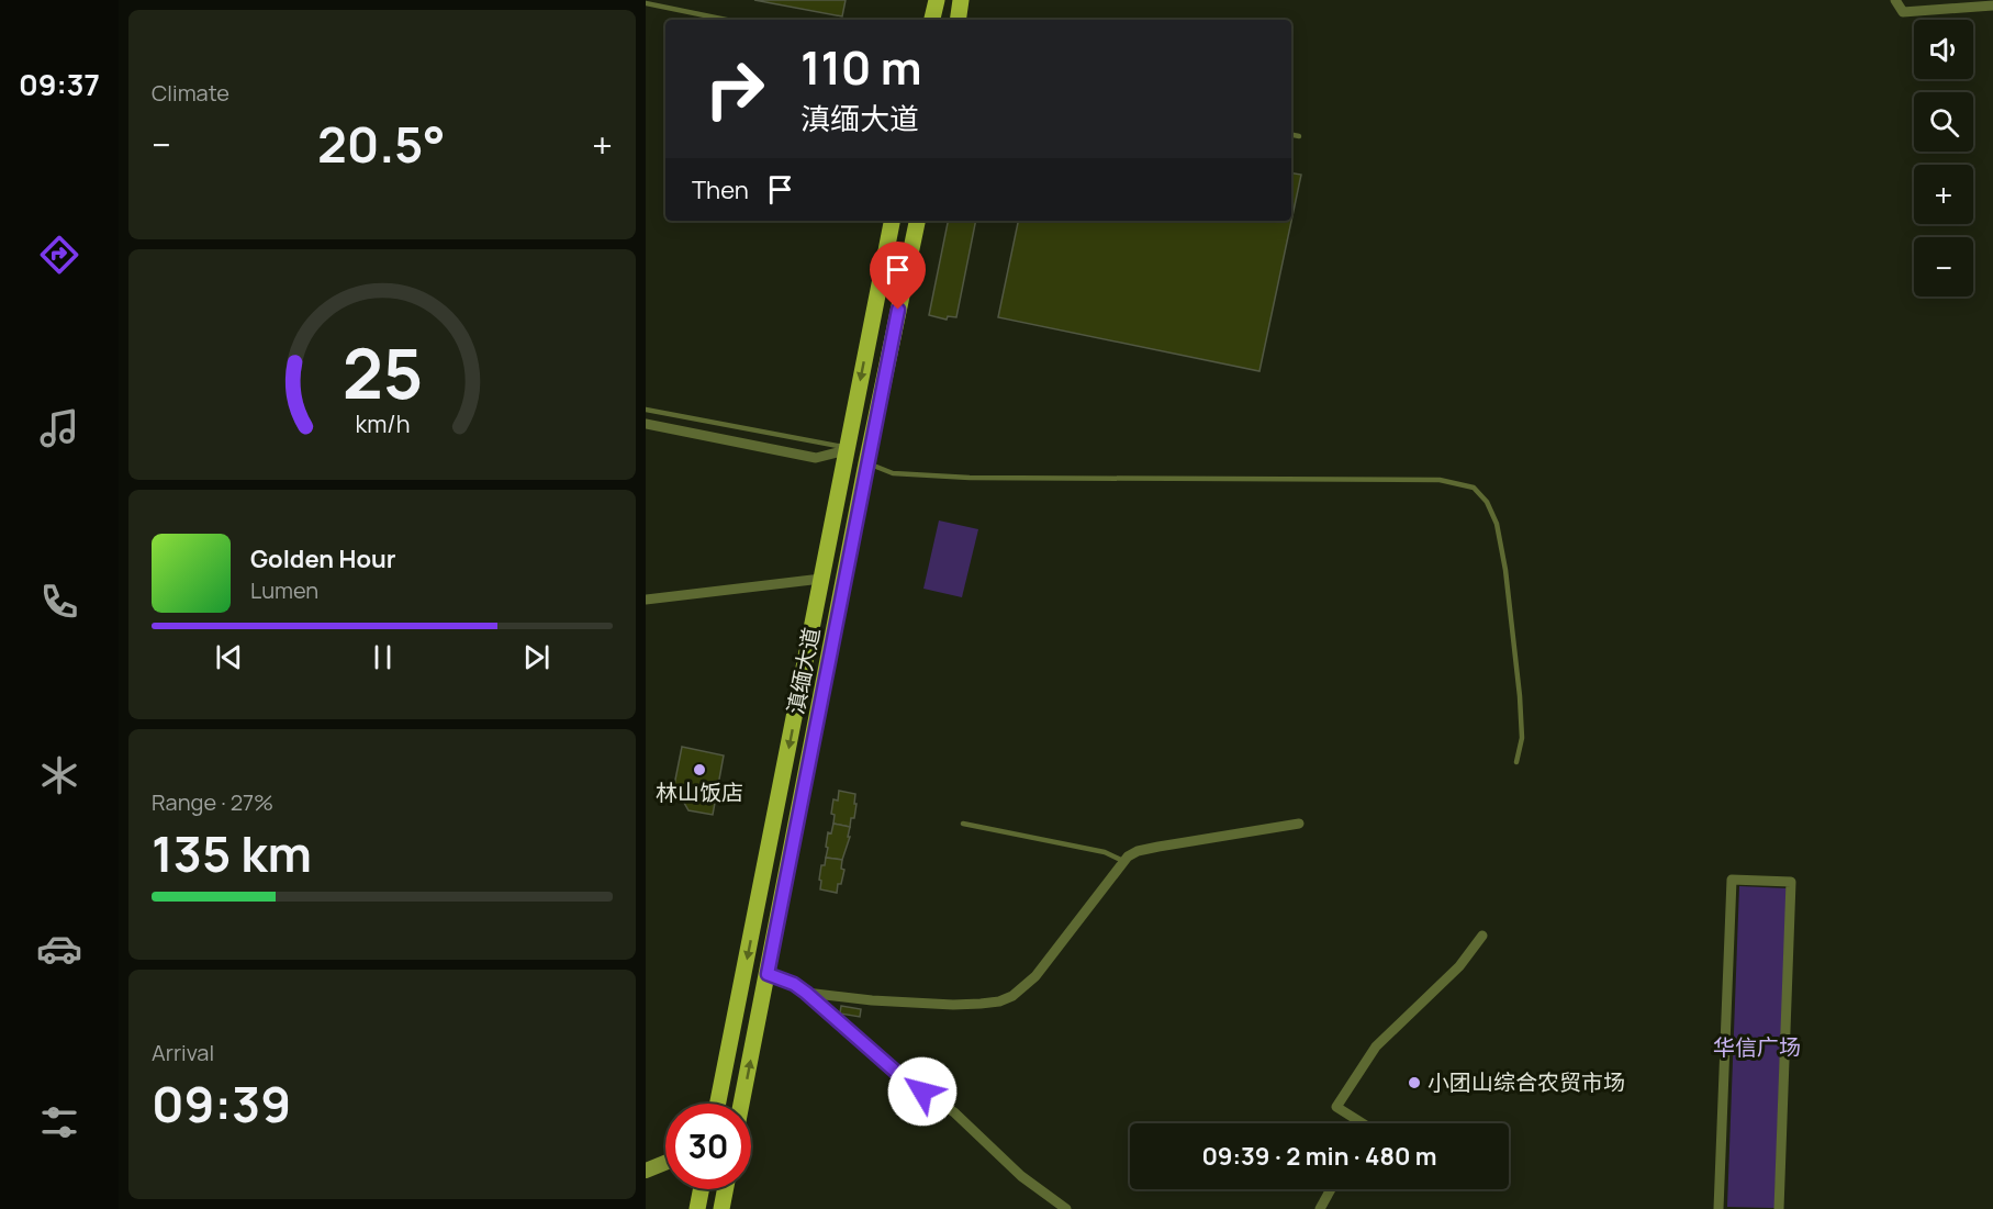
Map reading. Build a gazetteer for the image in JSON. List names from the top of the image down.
{
  "streets": {
    "main road": ["滇缅大道"]
  },
  "parks": ["华信广场"],
  "places": ["林山饭店", "小团山综合农贸市场"],
  "page": {
    "tabs": "09:37",
    "tile": [
      "Climate",
      ["Range · 27%", "135 km"],
      ["Arrival", "09:39"]
    ],
    "map_buttons": ["+", "−"],
    "turn": ["110 m", "滇缅大道"],
    "heat": ["−", "20.5°", "+"],
    "then": "Then",
    "song": ["Golden Hour", "Lumen"],
    "limit": "30",
    "trip": "09:39 · 2 min · 480 m",
    "gauge": ["25", "km/h"]
  }
}
